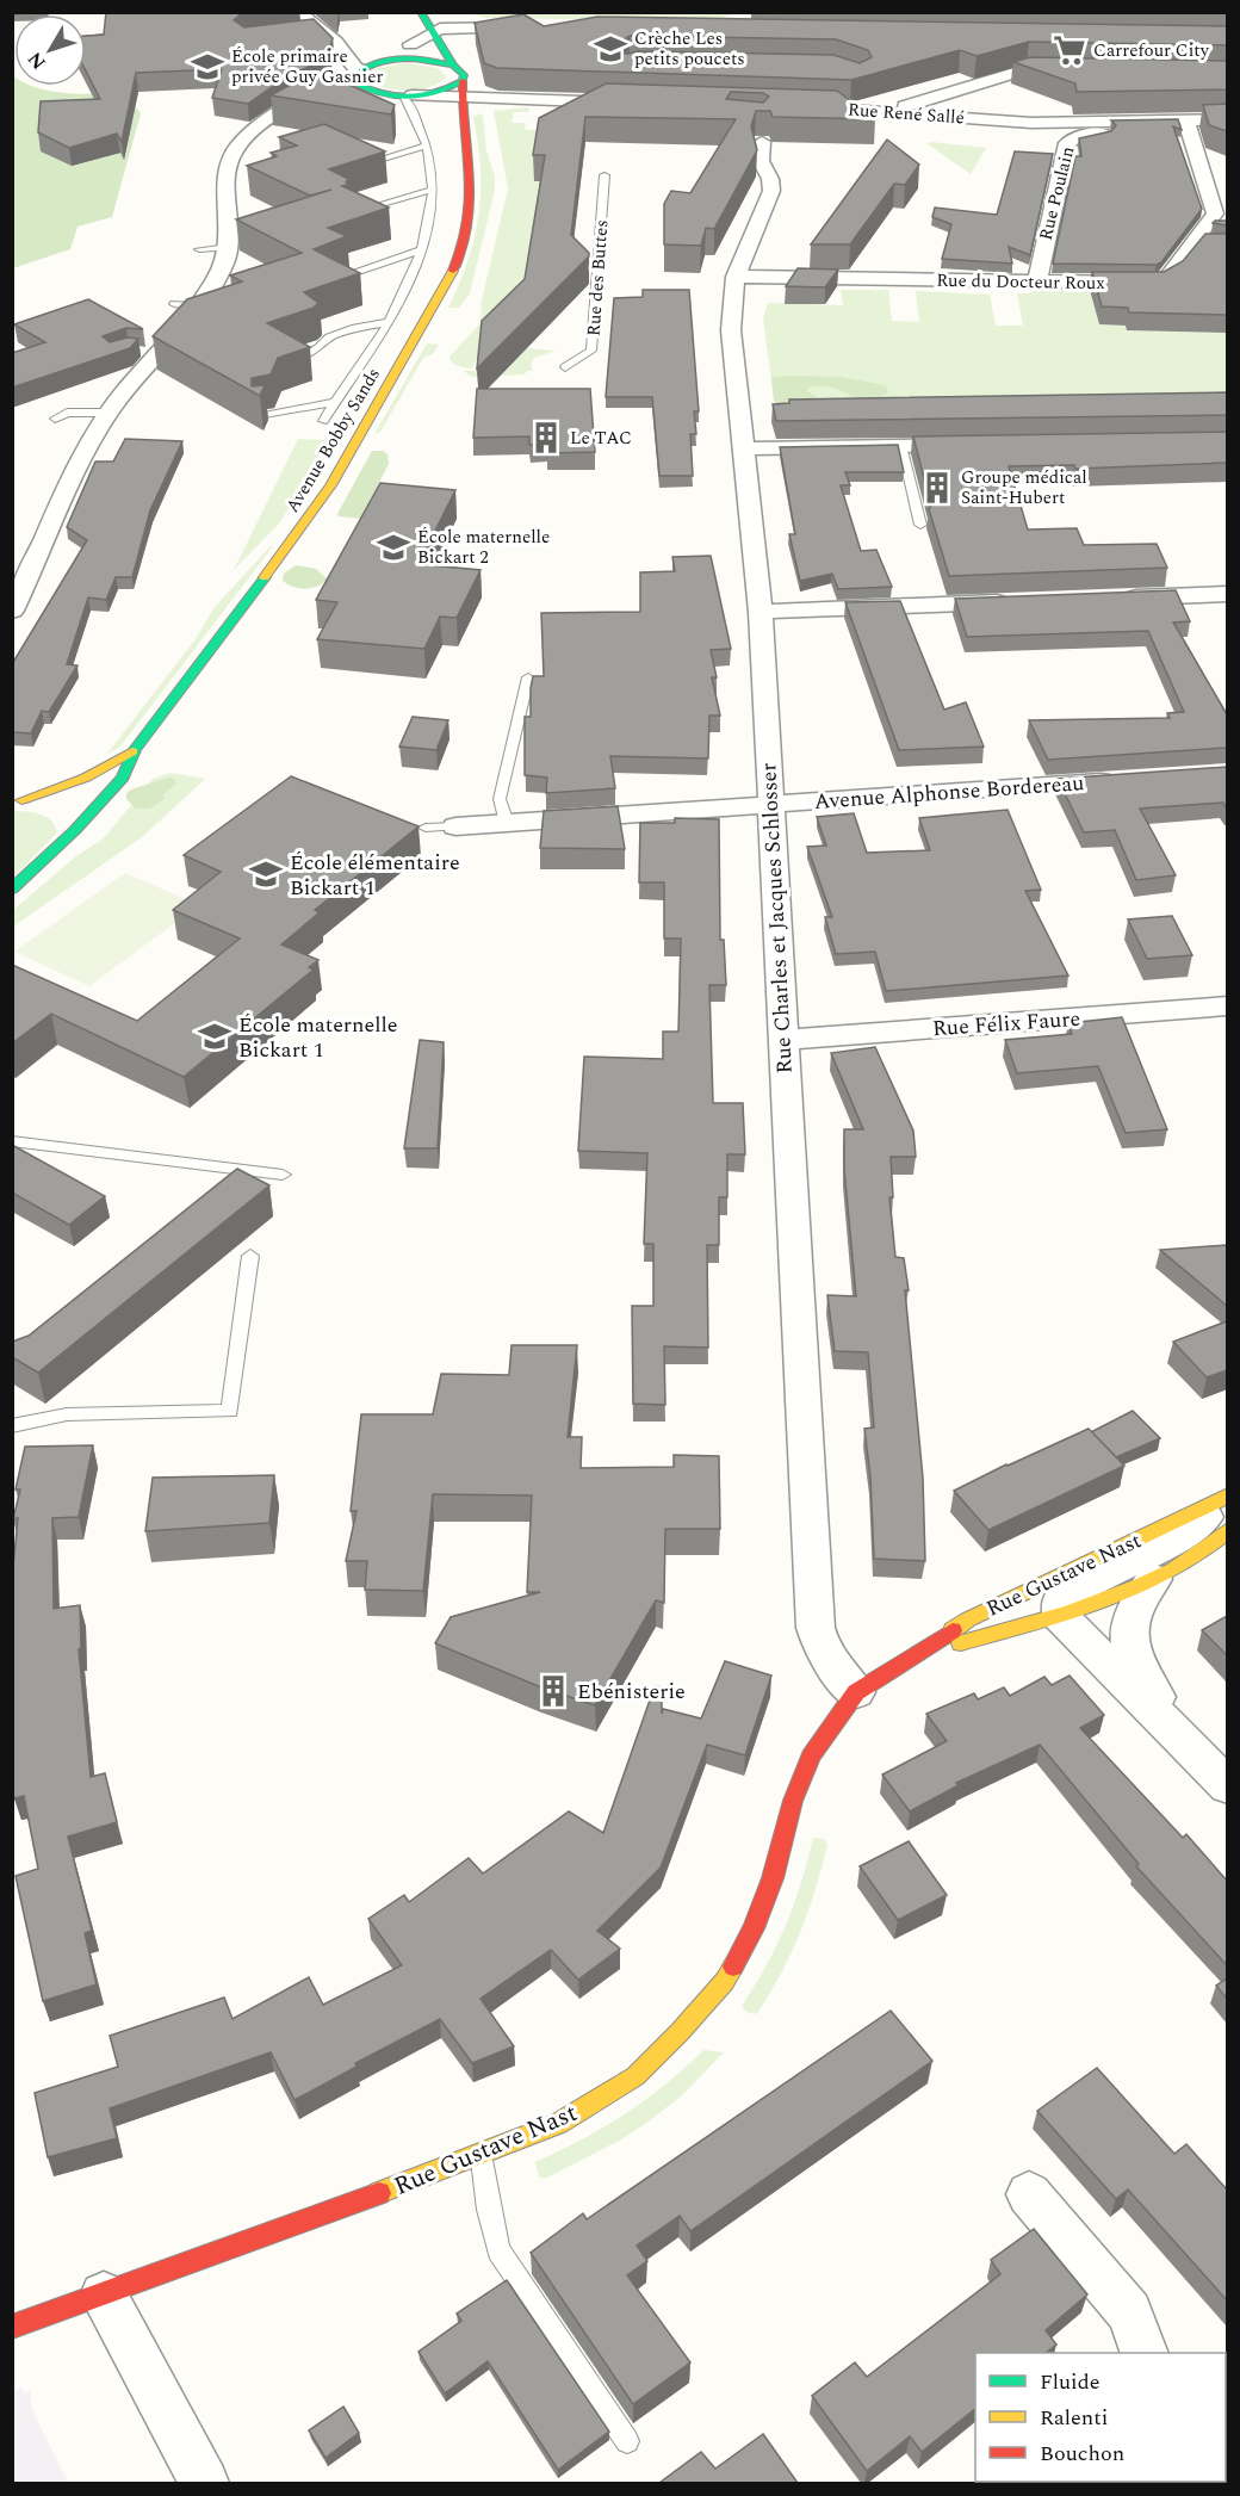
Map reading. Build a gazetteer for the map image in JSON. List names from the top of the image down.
{
  "streets": {
    "main road": ["Avenue Bobby Sands", "Rue Gustave Nast"],
    "street": [
      "Rue René Sallé",
      "Rue Poulain",
      "Rue du Docteur Roux",
      "Avenue Alphonse Bordereau",
      "Rue Charles et Jacques Schlosser",
      "Rue Félix Faure"
    ],
    "lane": ["Rue des Buttes"]
  },
  "crossings": [
    ["Rue René Sallé", "Rue Poulain"],
    ["Rue René Sallé", "Rue du Docteur Roux"],
    ["Rue Poulain", "Rue du Docteur Roux"],
    ["Rue du Docteur Roux", "Rue Charles et Jacques Schlosser"],
    ["Avenue Alphonse Bordereau", "Rue Charles et Jacques Schlosser"],
    ["Rue Charles et Jacques Schlosser", "Rue Félix Faure"],
    ["Rue Charles et Jacques Schlosser", "Rue Gustave Nast"]
  ],
  "places": {
    "school or university": [
      "Crèche Les petits poucets",
      "École primaire privée Guy Gasnier",
      "École maternelle Bickart 2",
      "École élémentaire Bickart 1",
      "École maternelle Bickart 1"
    ],
    "supermarket": ["Carrefour City"],
    "building": ["Le TAC", "Groupe médical Saint-Hubert", "Ebénisterie"]
  },
  "legend": ["Fluide", "Ralenti", "Bouchon"],
  "north": "bottom left"
}
